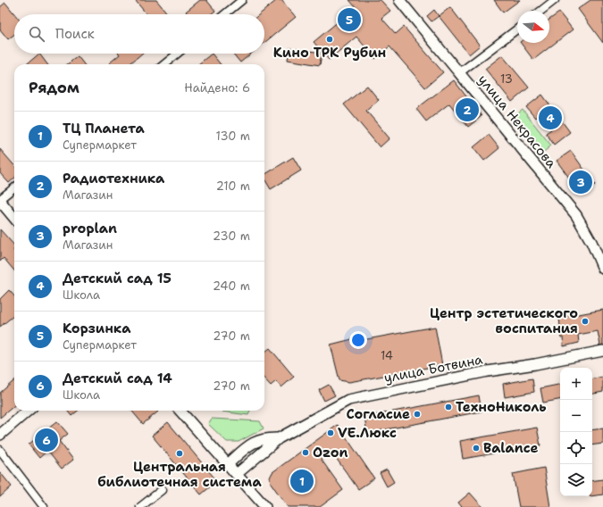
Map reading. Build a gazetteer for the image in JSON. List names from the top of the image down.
{
  "streets": {
    "main road": ["улица Некрасова", "улица Ботвина"]
  },
  "places": [
    "Кино ТРК Рубин",
    "Центр эстетического воспитания",
    "ТехноНиколь",
    "Согласие",
    "VE.Люкс",
    "Balance",
    "Ozon",
    "Центральная библиотечная система"
  ],
  "house_numbers": ["13", "14"],
  "north": "right",
  "page": {
    "pins": [
      "5",
      "2",
      "4",
      "3",
      "6",
      "1"
    ],
    "search": "Поиск",
    "heading": ["Рядом", "Найдено: 6"],
    "list": [
      {
        "mark": "1",
        "name": "ТЦ Планета",
        "note": "Супермаркет",
        "value": "130 m"
      },
      {
        "mark": "2",
        "name": "Радиотехника",
        "note": "Магазин",
        "value": "210 m"
      },
      {
        "mark": "3",
        "name": "proplan",
        "note": "Магазин",
        "value": "230 m"
      },
      {
        "mark": "4",
        "name": "Детский сад 15",
        "note": "Школа",
        "value": "240 m"
      },
      {
        "mark": "5",
        "name": "Корзинка",
        "note": "Супермаркет",
        "value": "270 m"
      },
      {
        "mark": "6",
        "name": "Детский сад 14",
        "note": "Школа",
        "value": "270 m"
      }
    ],
    "map_buttons": ["+", "−"]
  }
}
